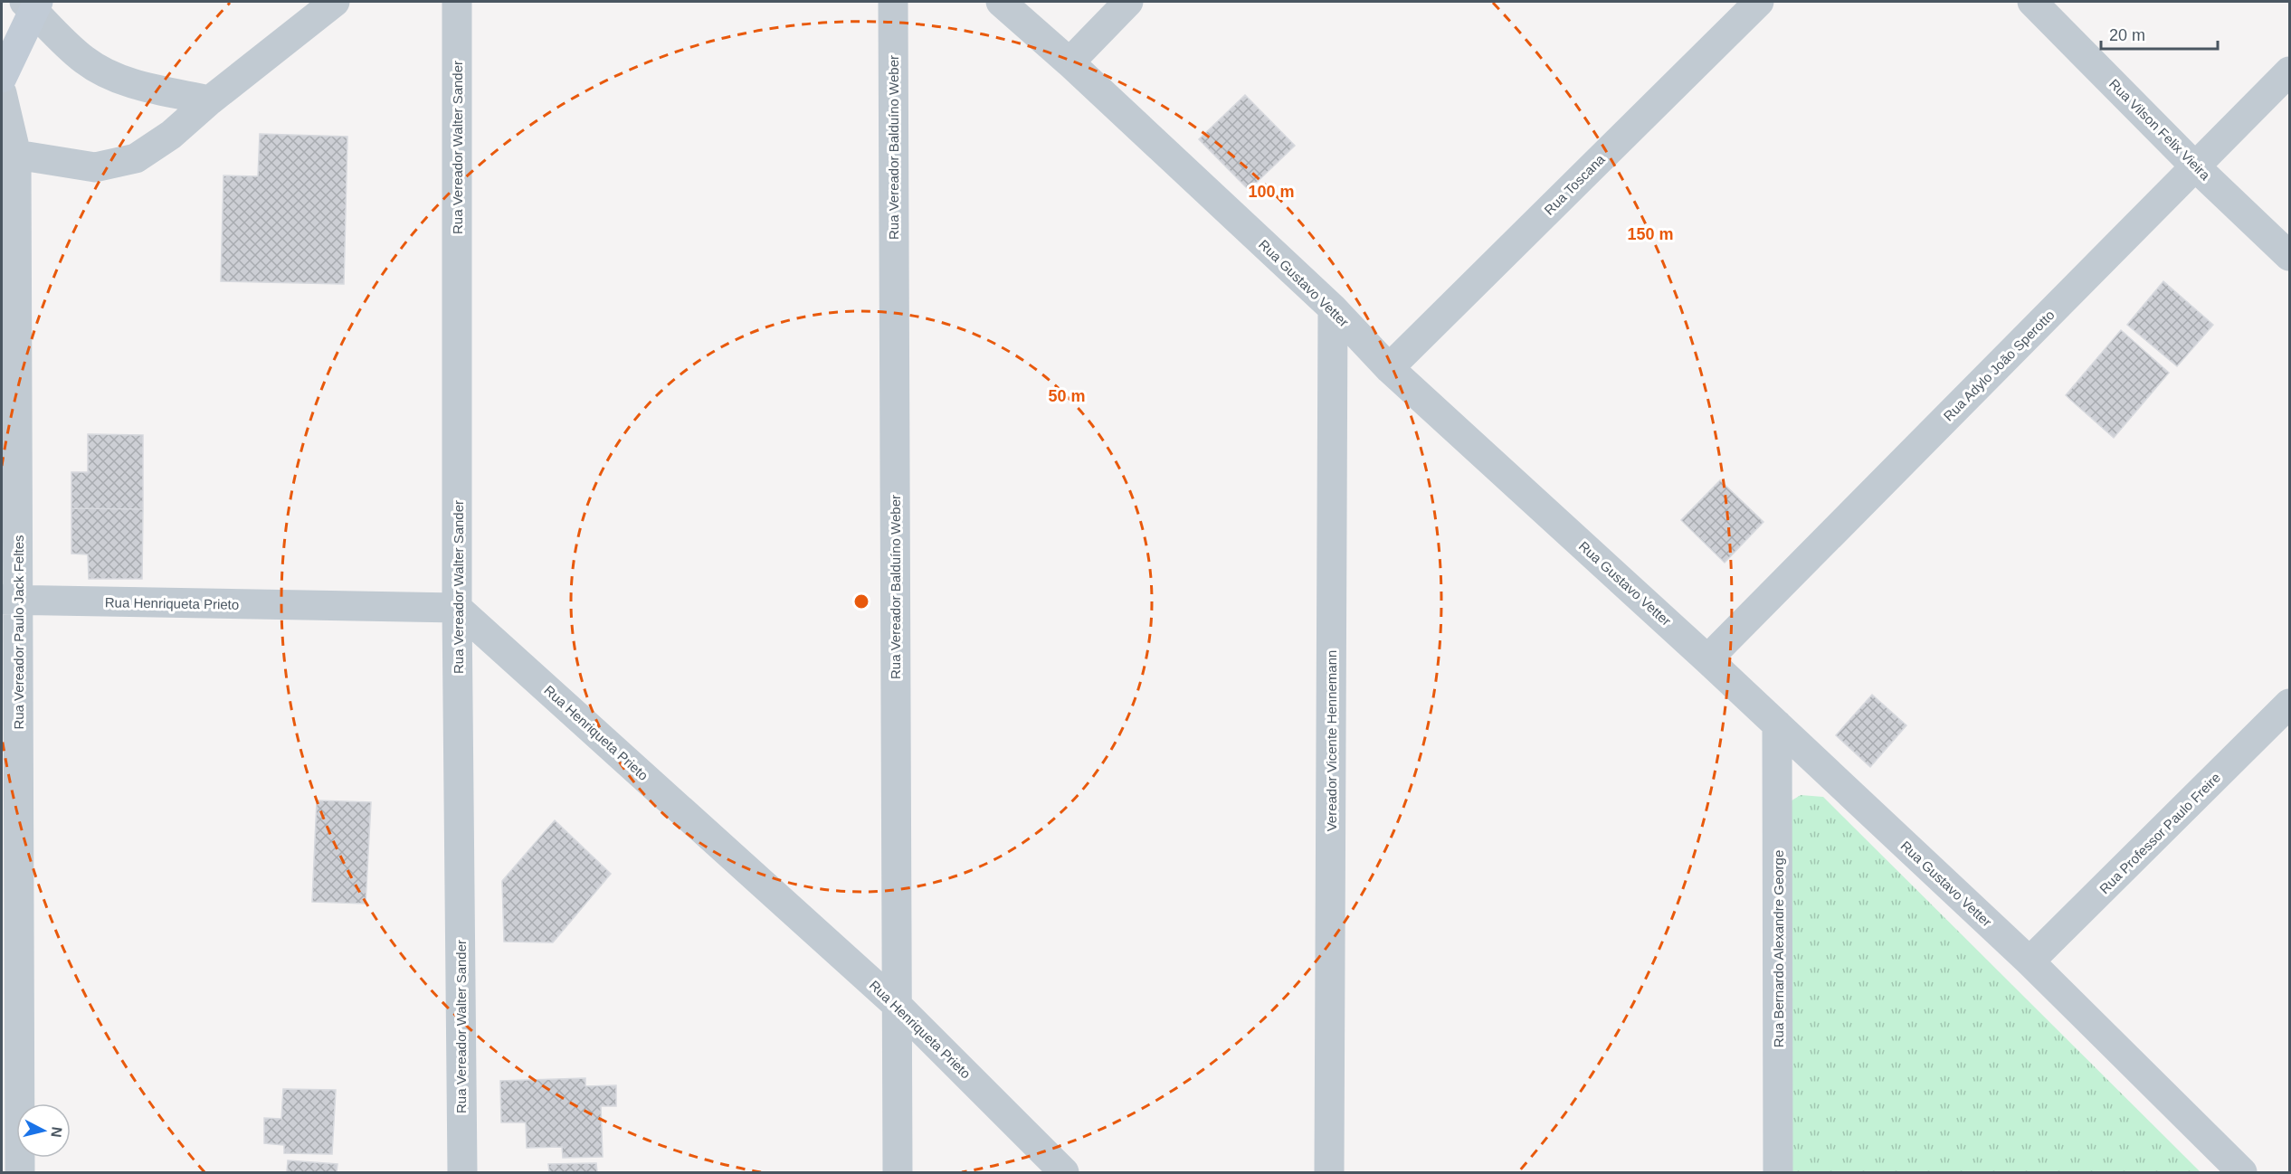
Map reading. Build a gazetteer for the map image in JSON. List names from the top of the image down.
{
  "streets": {
    "street": [
      "Rua Vilson Felix Vieira",
      "Rua Vereador Walter Sander",
      "Rua Vereador Balduíno Weber",
      "Rua Toscana",
      "Rua Gustavo Vetter",
      "Rua Adylo João Sperotto",
      "Rua Henriqueta Prieto",
      "Rua Vereador Paulo Jack Feltes",
      "Vereador Vicente Hennemann",
      "Rua Professor Paulo Freire",
      "Rua Bernardo Alexandre George"
    ]
  },
  "crossings": [
    ["Rua Vilson Felix Vieira", "Rua Adylo João Sperotto"],
    ["Rua Vereador Walter Sander", "Rua Henriqueta Prieto"],
    ["Rua Vereador Balduíno Weber", "Rua Henriqueta Prieto"],
    ["Rua Toscana", "Rua Gustavo Vetter"],
    ["Rua Gustavo Vetter", "Rua Adylo João Sperotto"],
    ["Rua Gustavo Vetter", "Vereador Vicente Hennemann"],
    ["Rua Gustavo Vetter", "Rua Professor Paulo Freire"],
    ["Rua Gustavo Vetter", "Rua Bernardo Alexandre George"],
    ["Rua Henriqueta Prieto", "Rua Vereador Paulo Jack Feltes"]
  ],
  "scale_bar": "20 m",
  "north": "right",
  "rings": ["100 m", "150 m", "50 m"]
}
